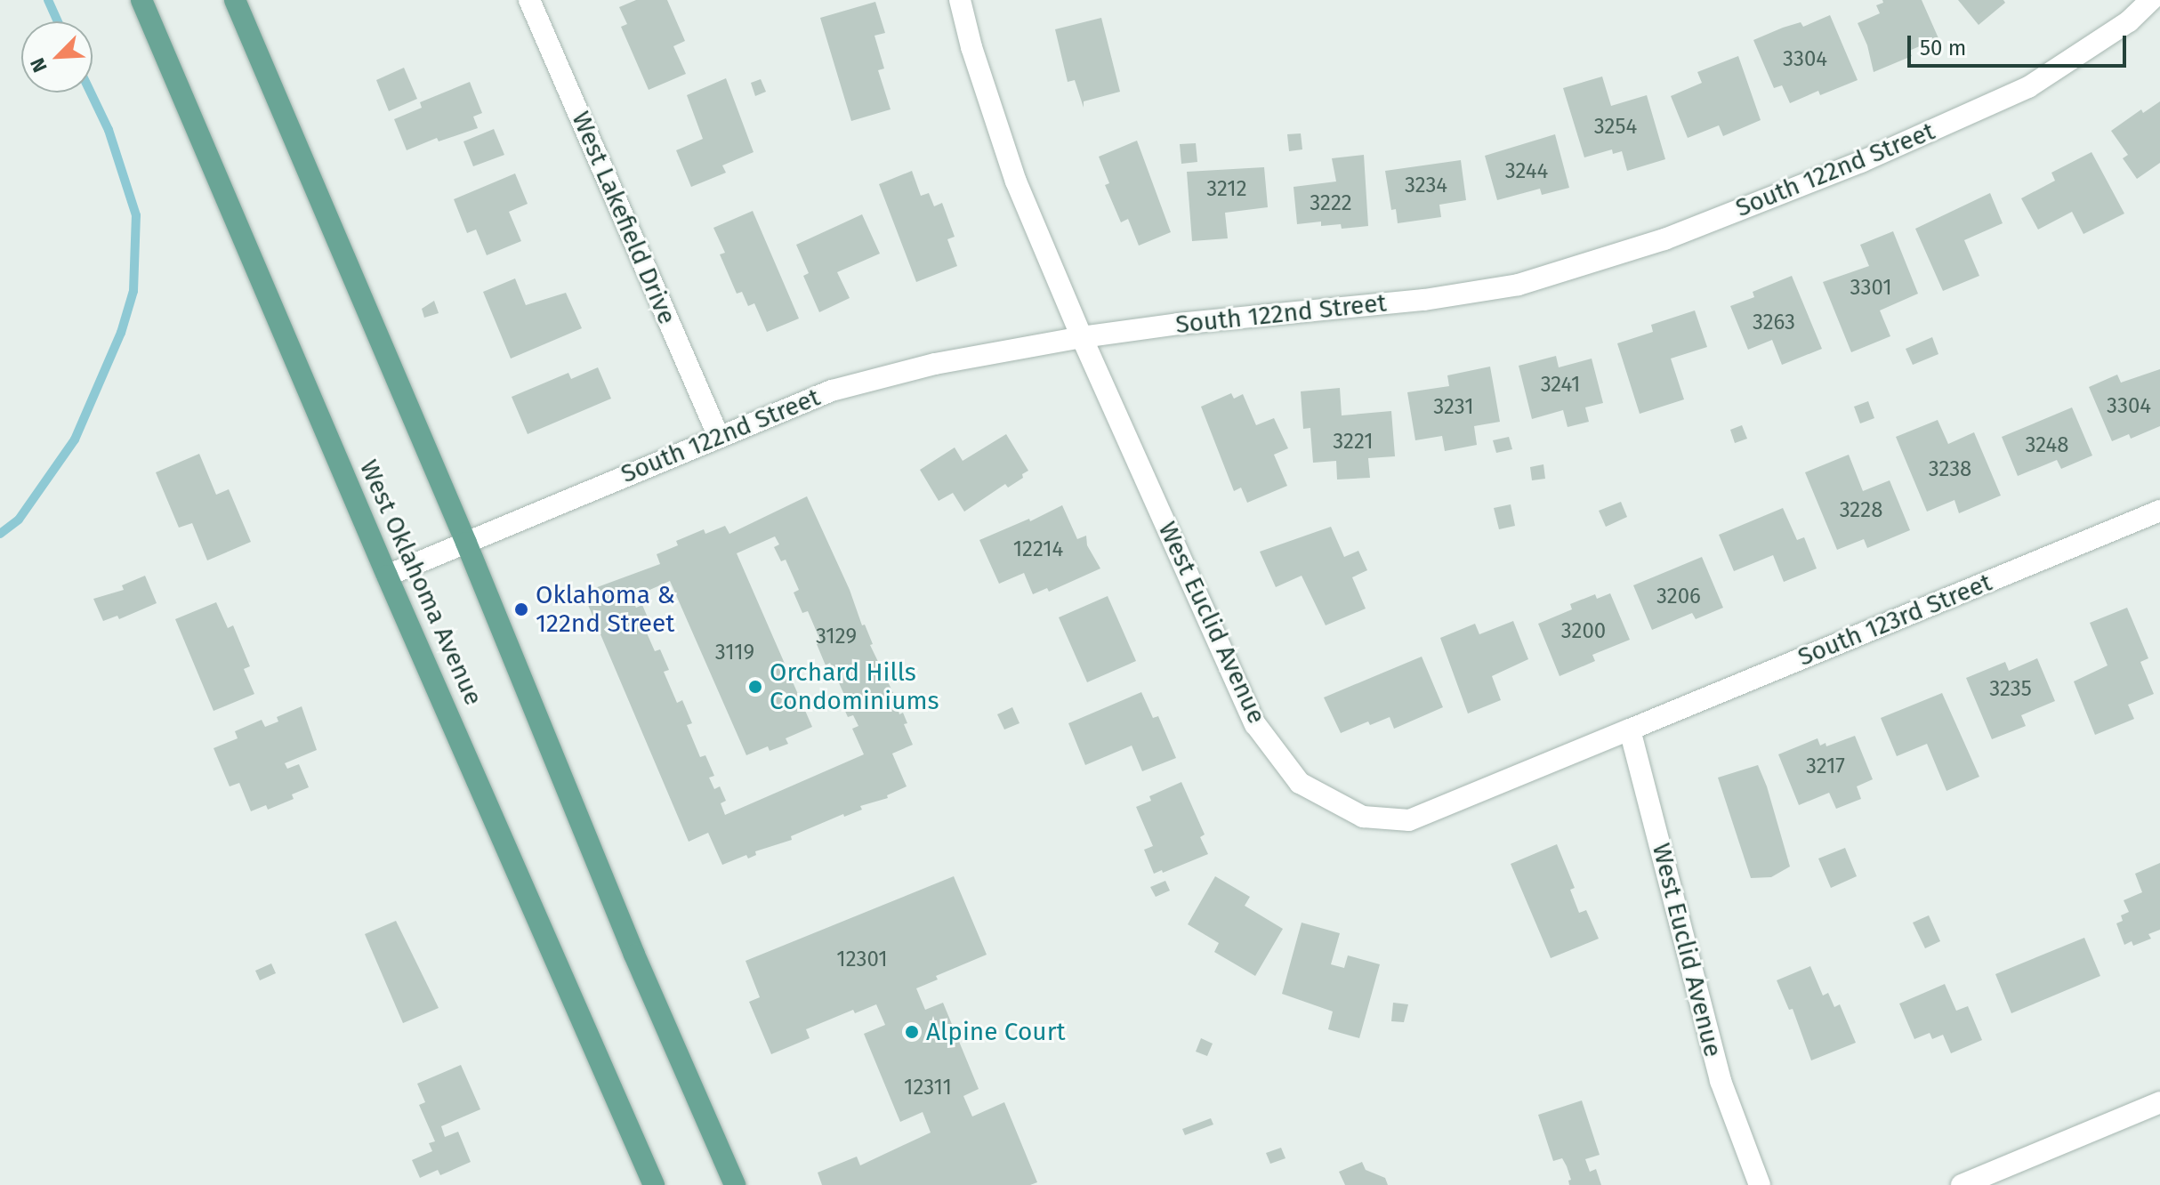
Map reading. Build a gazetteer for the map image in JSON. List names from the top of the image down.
{
  "streets": {
    "main road": ["West Oklahoma Avenue"],
    "street": [
      "South 122nd Street",
      "West Lakefield Drive",
      "South 123rd Street",
      "West Euclid Avenue"
    ]
  },
  "crossings": [
    ["South 122nd Street", "West Lakefield Drive"],
    ["South 122nd Street", "West Oklahoma Avenue"],
    ["South 122nd Street", "West Euclid Avenue"],
    ["South 123rd Street", "West Euclid Avenue"]
  ],
  "places": ["Oklahoma & 122nd Street", "Orchard Hills Condominiums", "Alpine Court"],
  "house_numbers": [
    "3304",
    "3254",
    "3244",
    "3234",
    "3212",
    "3222",
    "3301",
    "3263",
    "3241",
    "3304",
    "3231",
    "3221",
    "3248",
    "3238",
    "3228",
    "12214",
    "3206",
    "3200",
    "3129",
    "3119",
    "3235",
    "3217",
    "12301",
    "12311"
  ],
  "scale_bar": "50 m",
  "north": "bottom left"
}
